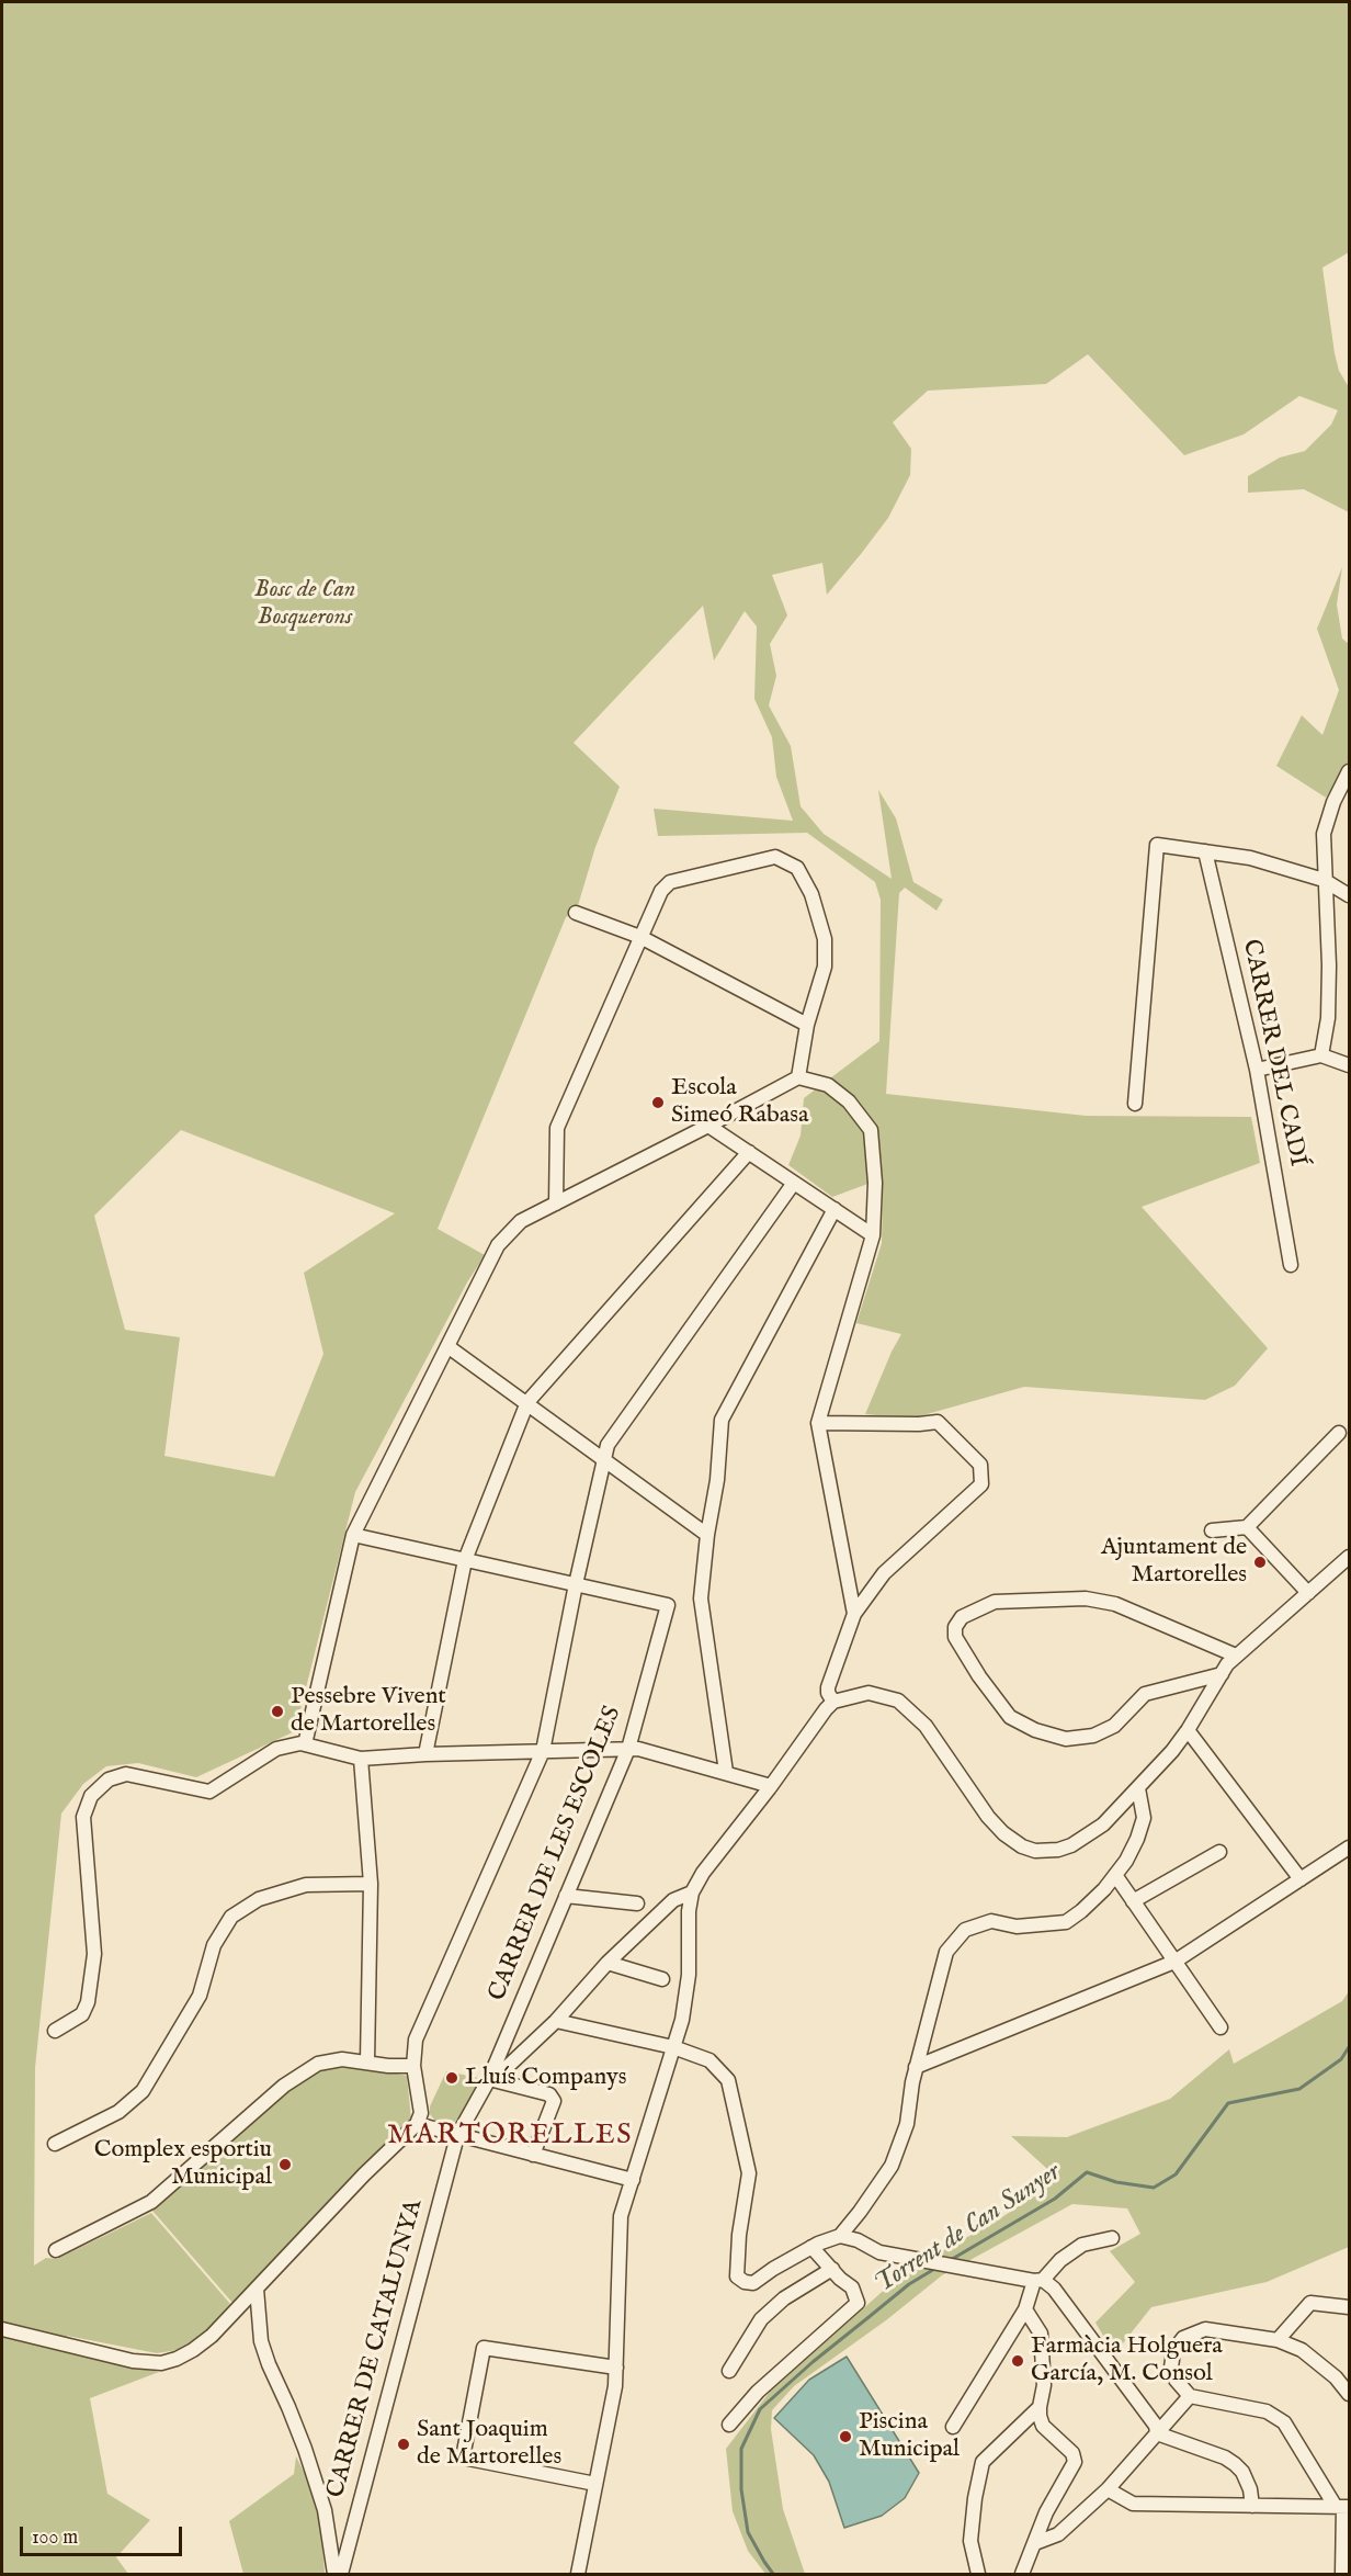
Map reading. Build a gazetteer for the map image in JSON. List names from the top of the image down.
{
  "streets": {
    "street": ["CARRER DEL CADÍ", "CARRER DE LES ESCOLES", "CARRER DE CATALUNYA"]
  },
  "crossings": [
    ["CARRER DE LES ESCOLES", "CARRER DE CATALUNYA"]
  ],
  "districts": ["MARTORELLES"],
  "water": ["Torrent de Can Sunyer"],
  "parks": ["Bosc de Can Bosquerons"],
  "places": [
    "Escola Simeó Rabasa",
    "Ajuntament de Martorelles",
    "Pessebre Vivent de Martorelles",
    "Lluís Companys",
    "Complex esportiu Municipal",
    "Farmàcia Holguera García, M. Consol",
    "Piscina Municipal",
    "Sant Joaquim de Martorelles"
  ],
  "scale_bar": "100 m"
}
